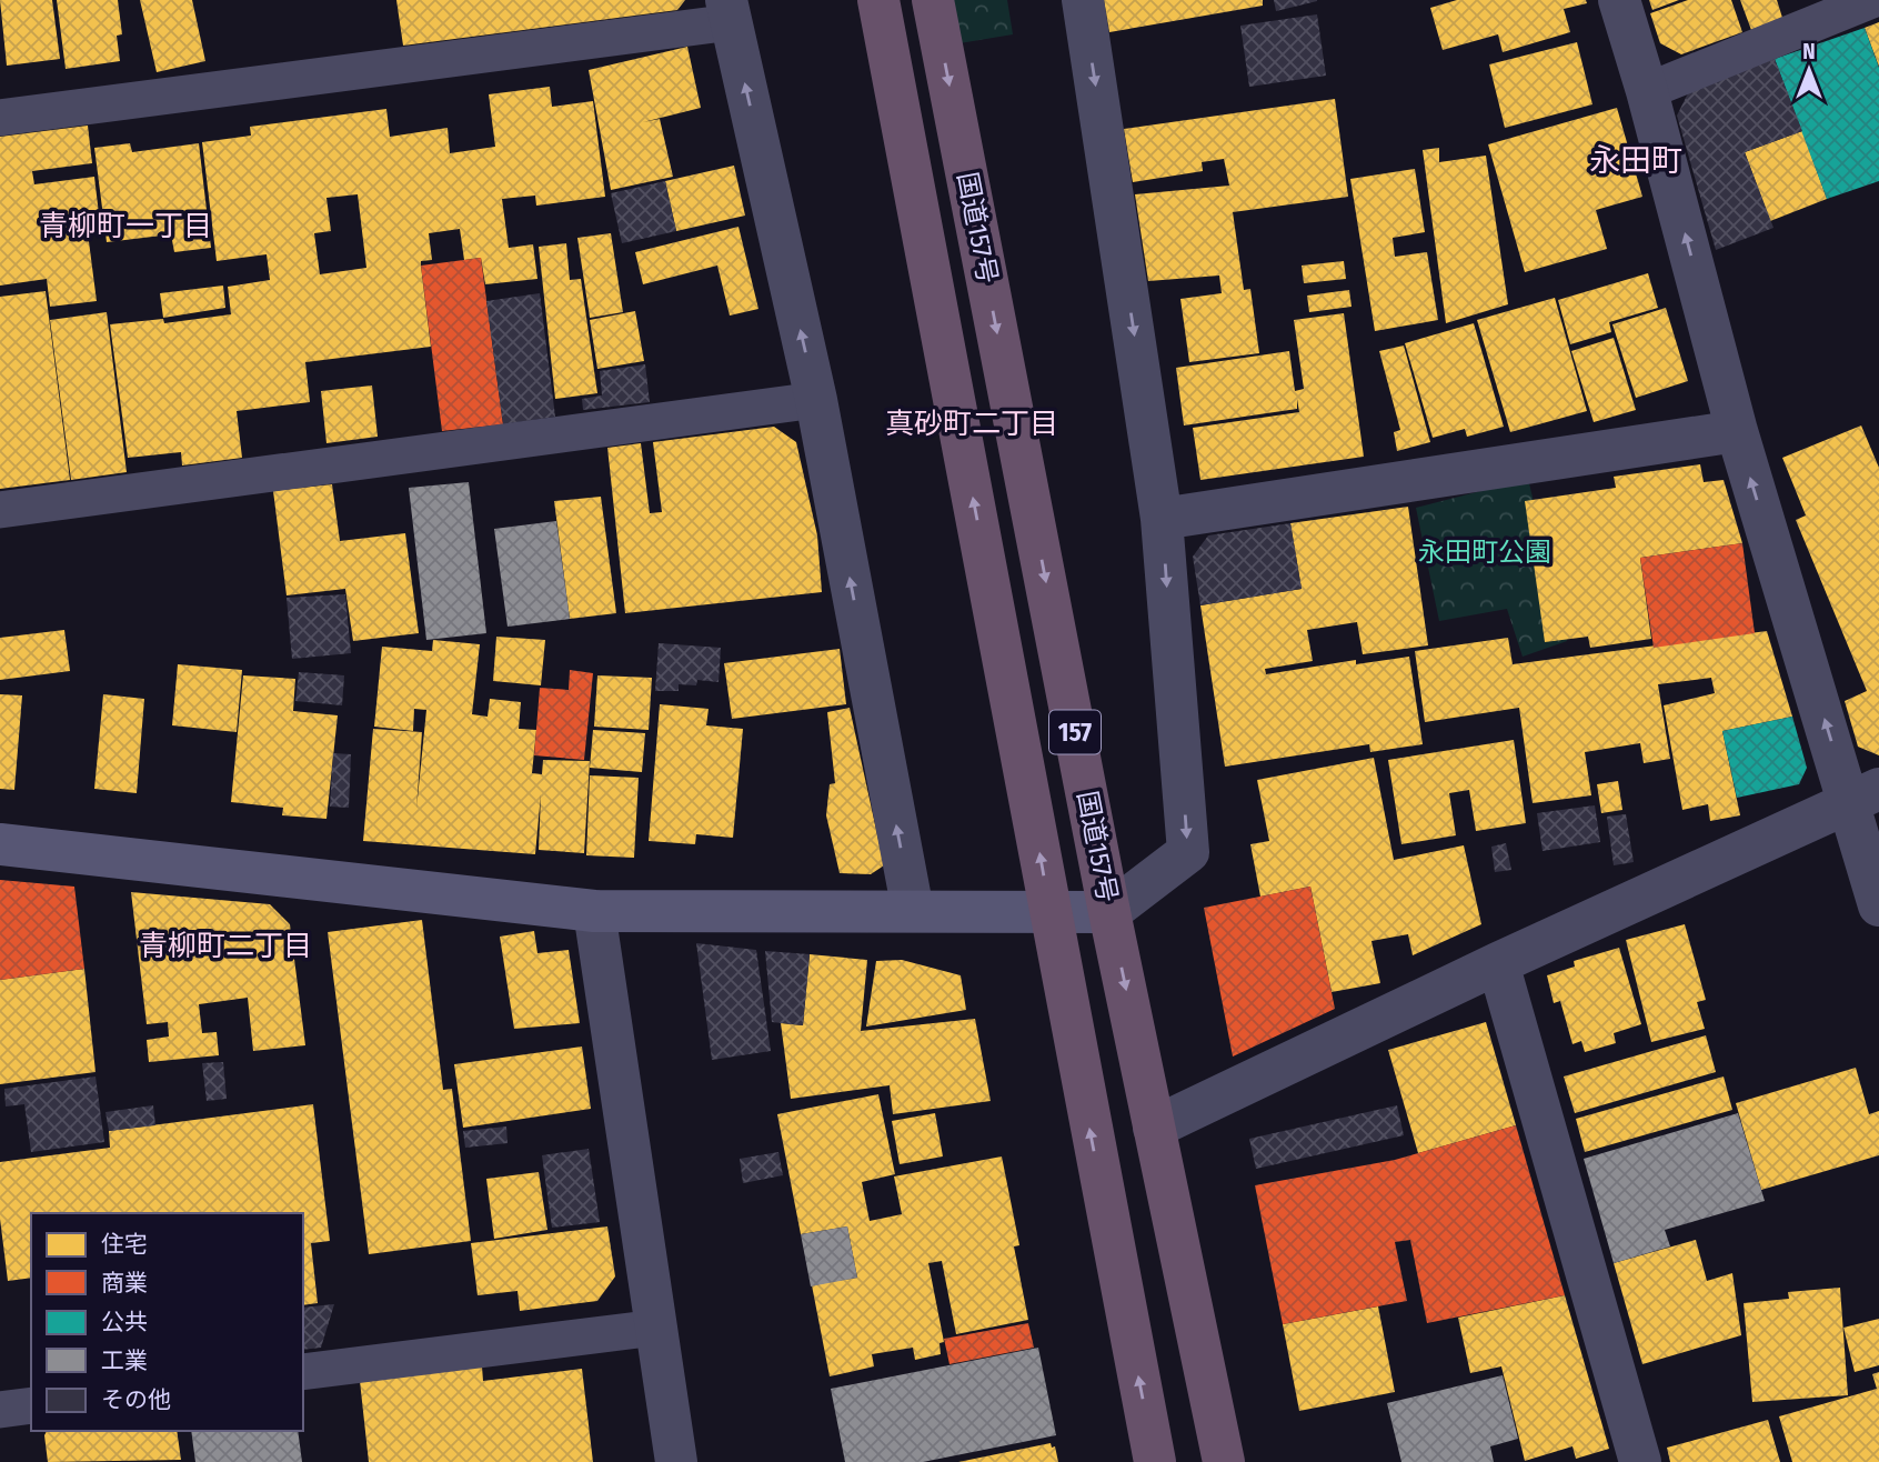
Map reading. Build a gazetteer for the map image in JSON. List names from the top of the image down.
{
  "streets": {
    "highway": ["国道157号", "157"]
  },
  "districts": [
    "永田町",
    "青柳町一丁目",
    "真砂町二丁目",
    "青柳町二丁目"
  ],
  "parks": ["永田町公園"],
  "legend": [
    "住宅",
    "商業",
    "公共",
    "工業",
    "その他"
  ],
  "north": "top"
}
